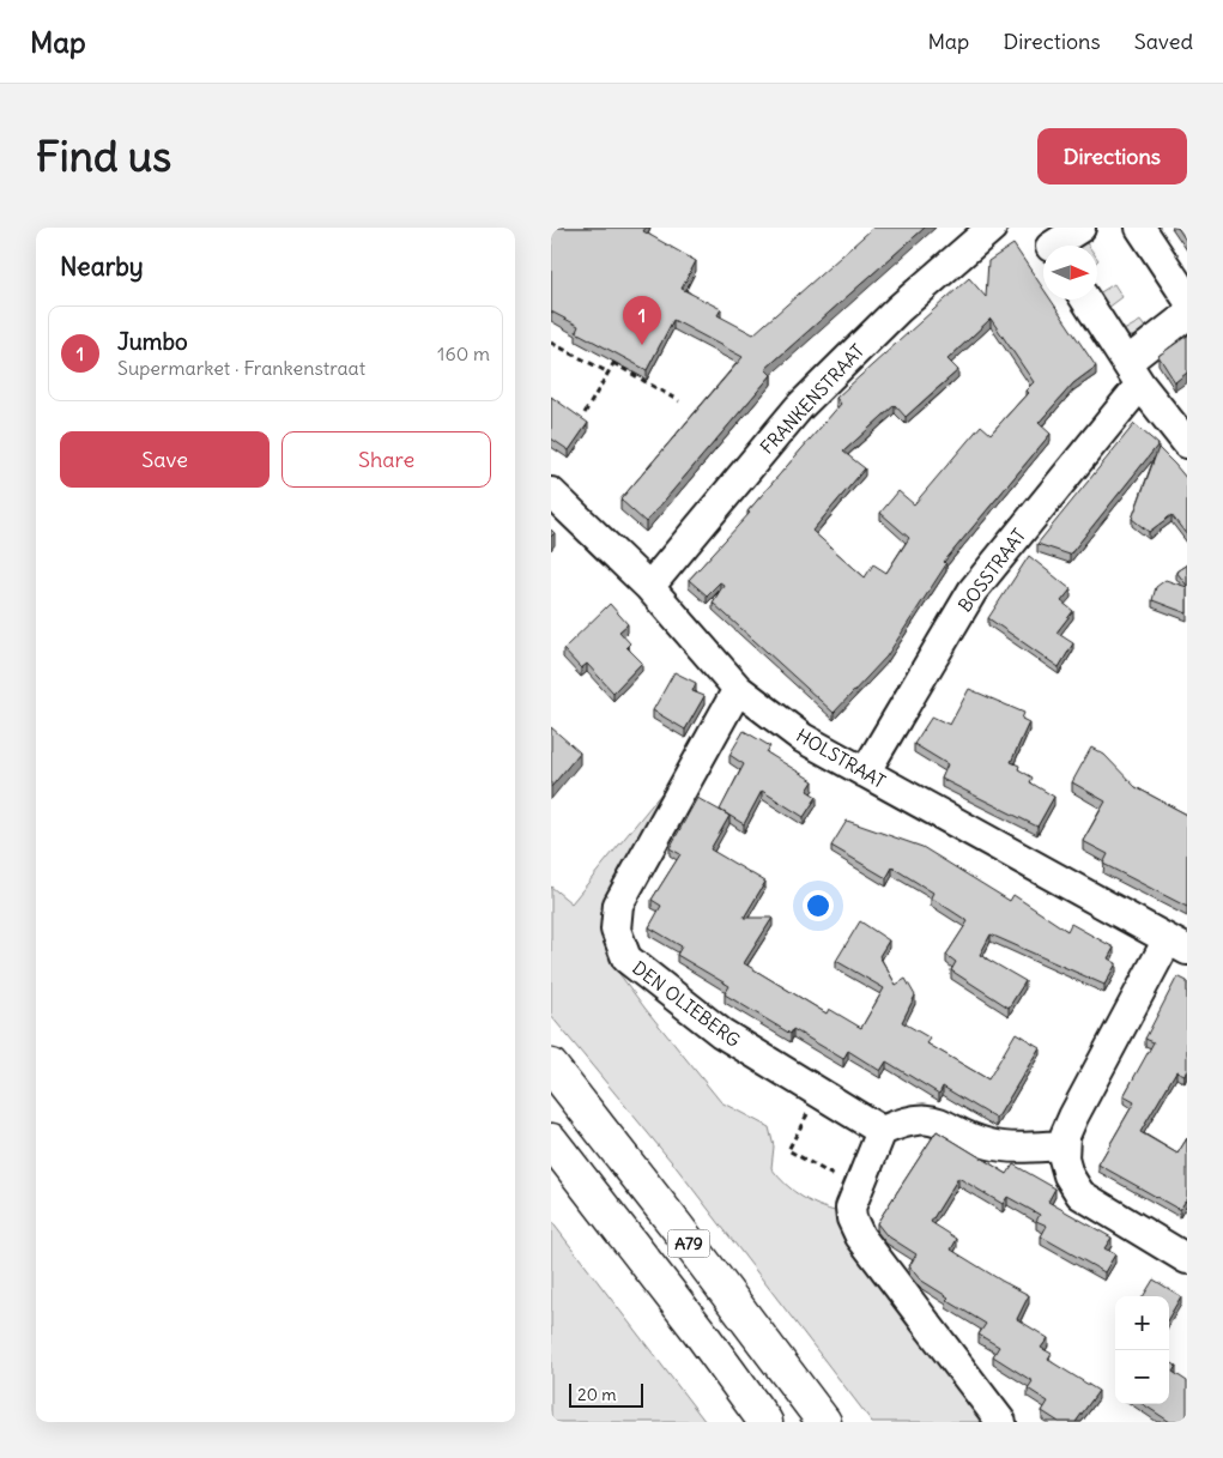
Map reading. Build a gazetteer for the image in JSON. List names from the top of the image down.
{
  "streets": {
    "highway": ["A79"],
    "street": [
      "FRANKENSTRAAT",
      "BOSSTRAAT",
      "HOLSTRAAT",
      "DEN OLIEBERG"
    ]
  },
  "crossings": [
    ["FRANKENSTRAAT", "HOLSTRAAT"],
    ["BOSSTRAAT", "HOLSTRAAT"],
    ["HOLSTRAAT", "DEN OLIEBERG"]
  ],
  "scale_bar": "20 m",
  "north": "right",
  "page": {
    "header": "Map",
    "nav": ["Map", "Directions", "Saved"],
    "buttons": [
      "Directions",
      ["Save", "Share"]
    ],
    "title": "Find us",
    "heading": "Nearby",
    "pins": "1",
    "list": [
      {
        "mark": "1",
        "name": "Jumbo",
        "note": "Supermarket · Frankenstraat",
        "value": "160 m"
      }
    ],
    "map_buttons": ["+", "−"],
    "scale": "20 m"
  }
}
